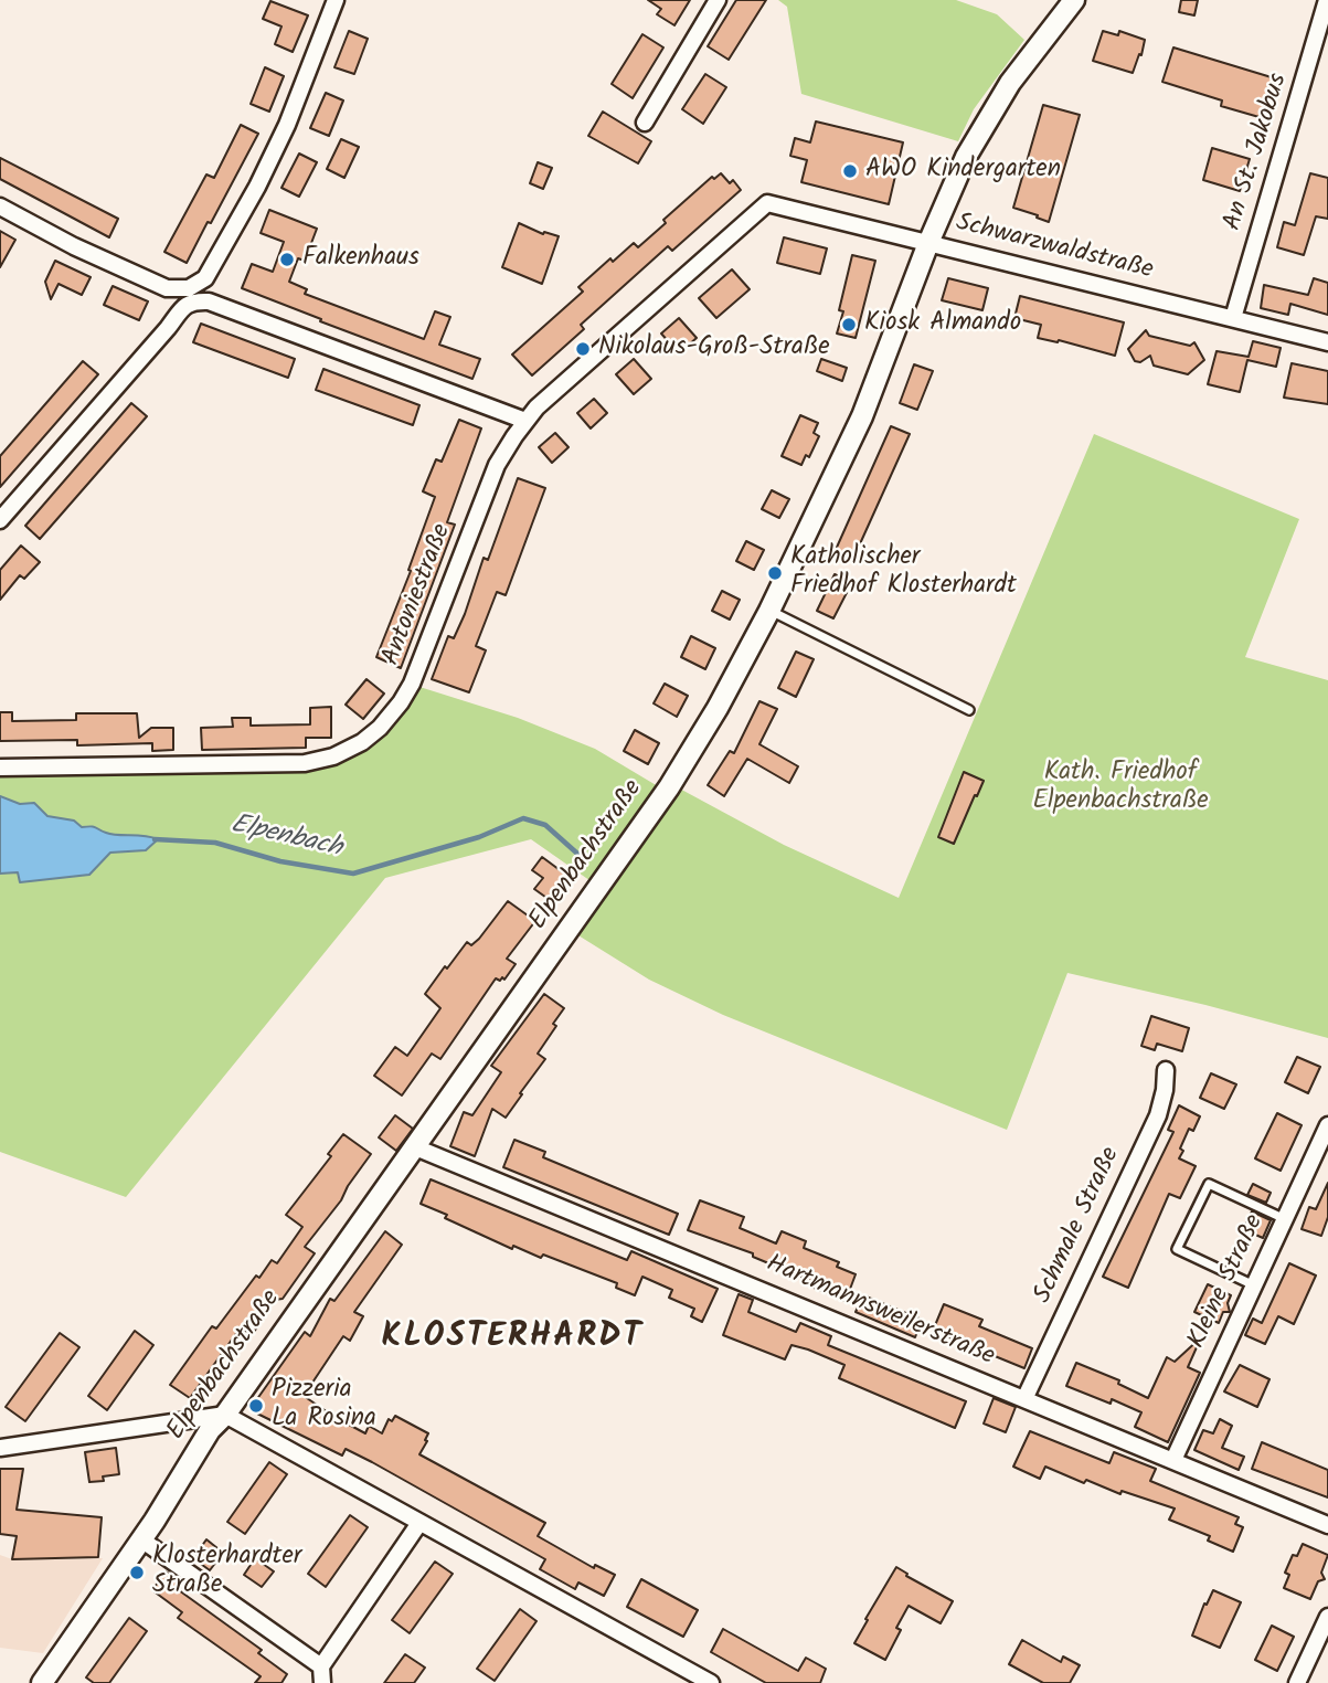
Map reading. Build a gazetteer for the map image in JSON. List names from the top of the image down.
{
  "streets": {
    "street": [
      "An St. Jakobus",
      "Schwarzwaldstraße",
      "Antoniestraße",
      "Elpenbachstraße",
      "Schmale Straße",
      "Kleine Straße",
      "Hartmannsweilerstraße"
    ]
  },
  "crossings": [
    ["An St. Jakobus", "Schwarzwaldstraße"],
    ["Schwarzwaldstraße", "Antoniestraße"],
    ["Schwarzwaldstraße", "Elpenbachstraße"],
    ["Elpenbachstraße", "Hartmannsweilerstraße"],
    ["Schmale Straße", "Hartmannsweilerstraße"],
    ["Kleine Straße", "Hartmannsweilerstraße"]
  ],
  "districts": ["KLOSTERHARDT"],
  "water": ["Elpenbach"],
  "parks": ["Kath. Friedhof Elpenbachstraße"],
  "places": [
    "AWO Kindergarten",
    "Falkenhaus",
    "Kiosk Almando",
    "Nikolaus-Groß-Straße",
    "Katholischer Friedhof Klosterhardt",
    "Pizzeria La Rosina",
    "Klosterhardter Straße"
  ]
}
